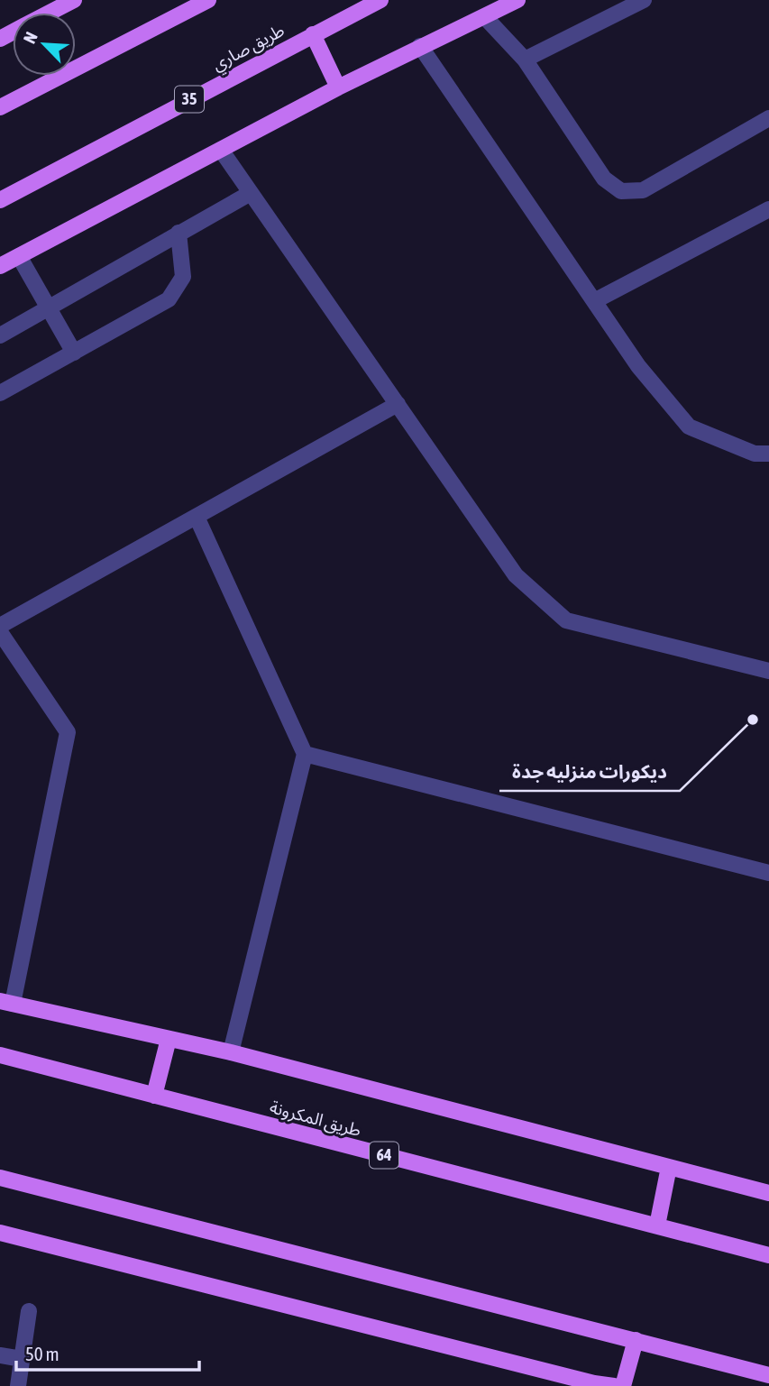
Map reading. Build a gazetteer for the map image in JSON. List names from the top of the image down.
{
  "streets": {
    "main road": [
      "طريق صاري",
      "35",
      "طريق المكرونة",
      "64"
    ]
  },
  "places": ["ديكورات منزليه جدة"],
  "scale_bar": "50 m",
  "north": "top left"
}
